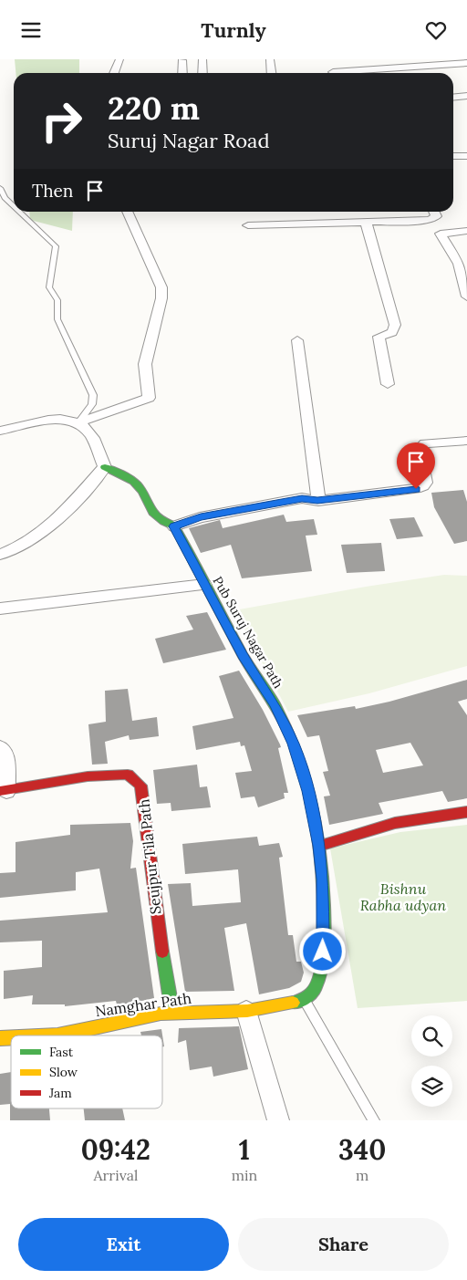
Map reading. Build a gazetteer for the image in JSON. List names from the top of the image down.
{
  "streets": {
    "street": ["Pub Suruj Nagar Path", "Seujpur Tila Path", "Namghar Path"]
  },
  "crossings": [
    ["Pub Suruj Nagar Path", "Namghar Path"],
    ["Seujpur Tila Path", "Namghar Path"]
  ],
  "parks": ["Bishnu Rabha udyan"],
  "legend": ["Fast", "Slow", "Jam"],
  "page": {
    "header": "Turnly",
    "turn": ["220 m", "Suruj Nagar Road"],
    "then": "Then",
    "eta": [
      "09:42",
      "Arrival",
      "1",
      "min",
      "340",
      "m"
    ],
    "buttons": ["Exit", "Share"]
  }
}
